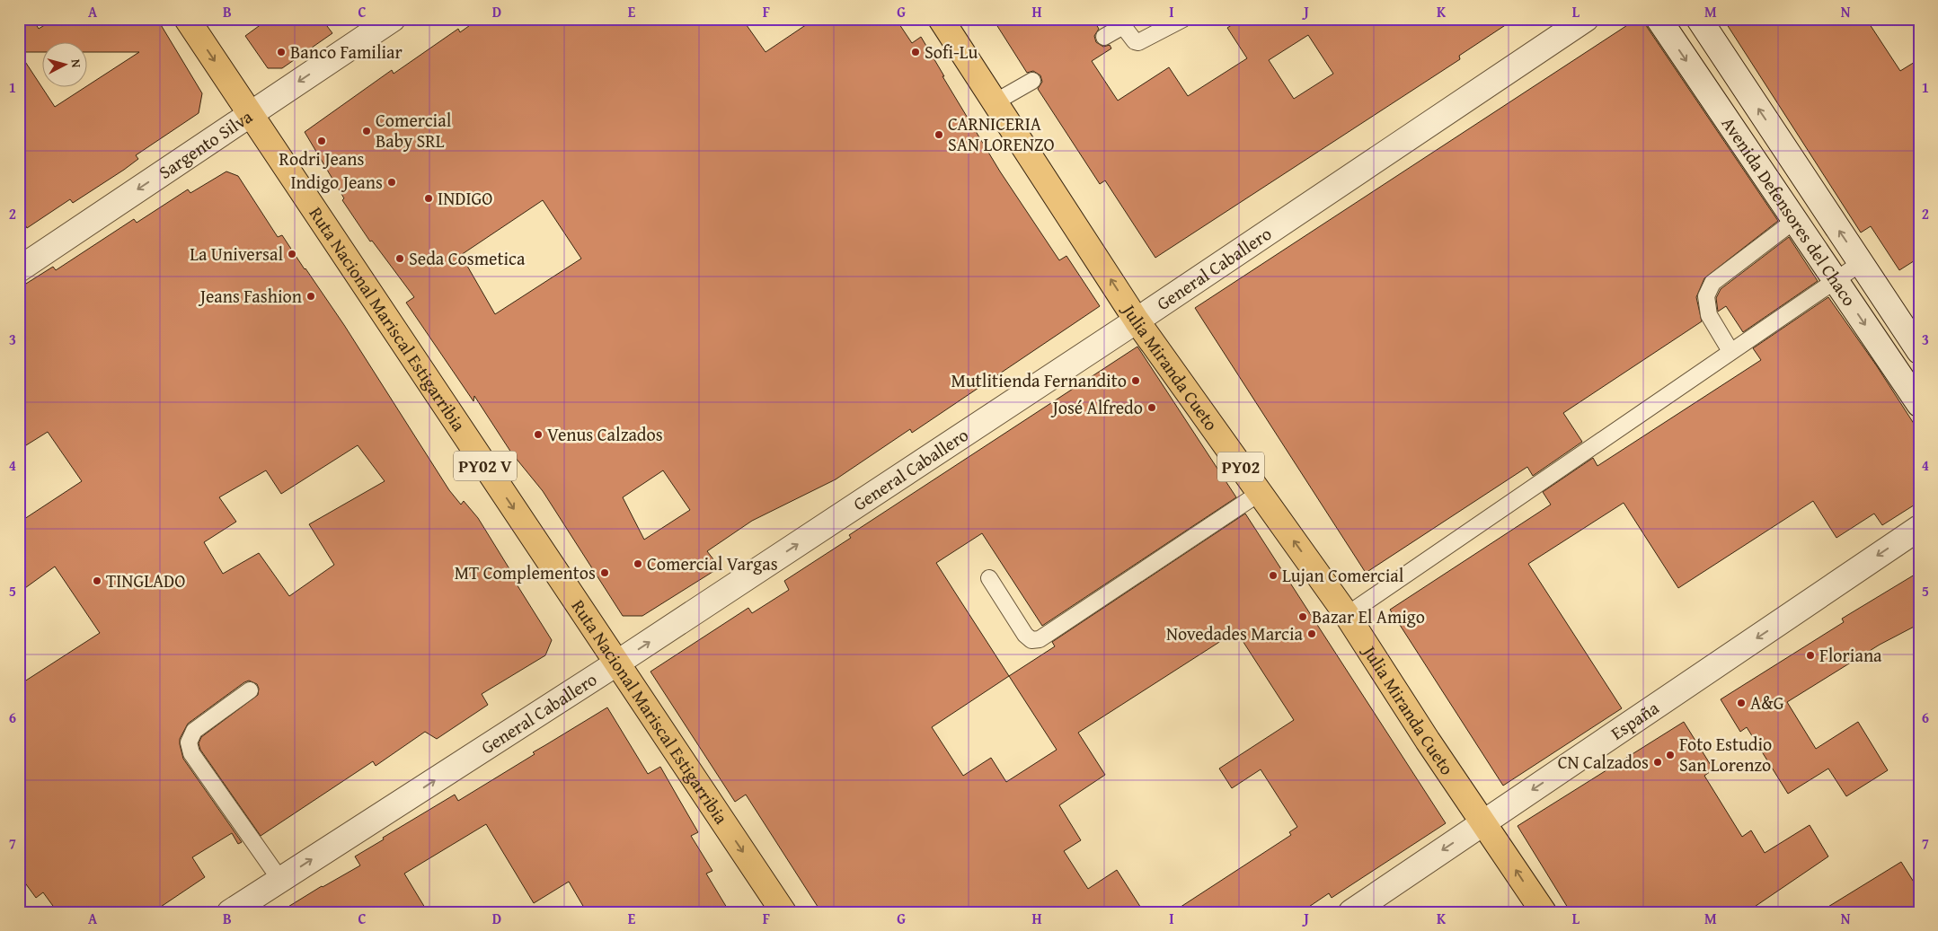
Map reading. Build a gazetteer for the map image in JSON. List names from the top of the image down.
{
  "streets": {
    "highway": [
      "Ruta Nacional Mariscal Estigarribia",
      "Julia Miranda Cueto",
      "PY02 V",
      "PY02"
    ],
    "street": [
      "Sargento Silva",
      "Avenida Defensores del Chaco",
      "General Caballero",
      "España"
    ]
  },
  "crossings": [
    ["Sargento Silva", "Ruta Nacional Mariscal Estigarribia"],
    ["General Caballero", "Ruta Nacional Mariscal Estigarribia"],
    ["General Caballero", "Julia Miranda Cueto"],
    ["Julia Miranda Cueto", "España"]
  ],
  "one_way": [
    "Sargento Silva",
    "General Caballero",
    "Ruta Nacional Mariscal Estigarribia",
    "Julia Miranda Cueto",
    "España"
  ],
  "places": [
    "Banco Familiar",
    "Sofi-Lu",
    "Comercial Baby SRL",
    "CARNICERIA SAN LORENZO",
    "Rodri Jeans",
    "Indigo Jeans",
    "INDIGO",
    "La Universal",
    "Seda Cosmetica",
    "Jeans Fashion",
    "Mutlitienda Fernandito",
    "José Alfredo",
    "Venus Calzados",
    "Comercial Vargas",
    "MT Complementos",
    "Lujan Comercial",
    "TINGLADO",
    "Bazar El Amigo",
    "Novedades Marcia",
    "Floriana",
    "A&G",
    "Foto Estudio San Lorenzo",
    "CN Calzados"
  ],
  "north": "right",
  "grid": {
    "columns": [
      "A",
      "B",
      "C",
      "D",
      "E",
      "F",
      "G",
      "H",
      "I",
      "J",
      "K",
      "L",
      "M",
      "N"
    ],
    "rows": [
      "1",
      "2",
      "3",
      "4",
      "5",
      "6",
      "7"
    ]
  }
}
